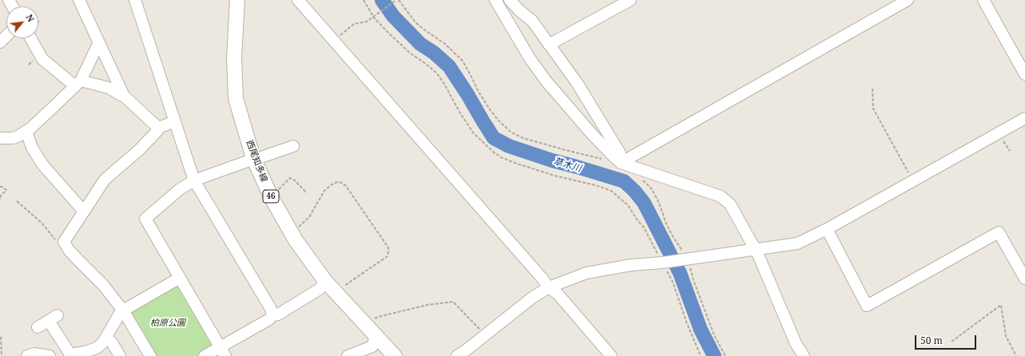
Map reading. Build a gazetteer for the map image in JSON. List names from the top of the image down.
{
  "streets": {
    "main road": ["西尾知多線", "46"]
  },
  "water": ["草木川"],
  "parks": ["柏原公園"],
  "scale_bar": "50 m",
  "north": "top right"
}
